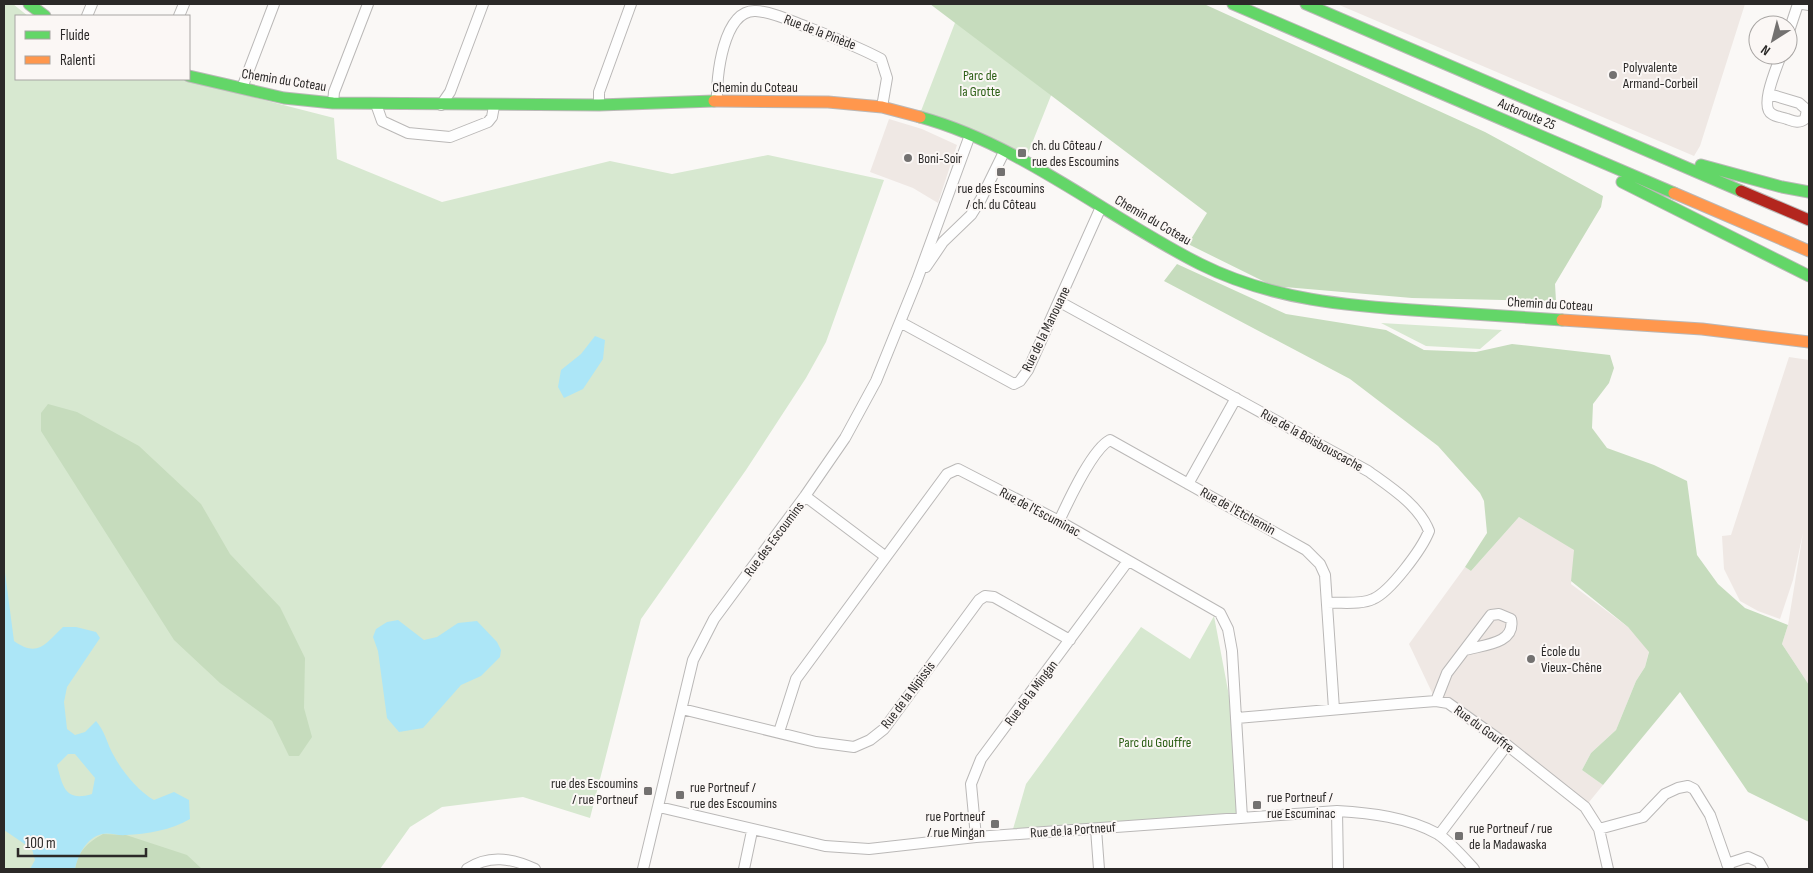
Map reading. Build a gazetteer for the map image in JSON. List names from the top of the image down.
{
  "streets": {
    "main road": ["Chemin du Coteau", "Autoroute 25"],
    "street": [
      "Rue de la Pinède",
      "Rue de la Manouane",
      "Rue de la Boisbouscache",
      "Rue de l'Etchemin",
      "Rue de l'Escuminac",
      "Rue des Escoumins",
      "Rue de la Mingan",
      "Rue de la Nipissis",
      "Rue du Gouffre",
      "Rue de la Portneuf"
    ]
  },
  "crossings": [
    ["Rue de la Pinède", "Chemin du Coteau"],
    ["Chemin du Coteau", "Rue de la Manouane"],
    ["Chemin du Coteau", "Rue des Escoumins"],
    ["Rue de la Manouane", "Rue de la Boisbouscache"],
    ["Rue de la Manouane", "Rue des Escoumins"],
    ["Rue de la Boisbouscache", "Rue de l'Etchemin"],
    ["Rue de l'Etchemin", "Rue de l'Escuminac"],
    ["Rue de l'Etchemin", "Rue du Gouffre"],
    ["Rue de l'Escuminac", "Rue de la Mingan"],
    ["Rue de l'Escuminac", "Rue de la Nipissis"],
    ["Rue de l'Escuminac", "Rue du Gouffre"],
    ["Rue de l'Escuminac", "Rue de la Portneuf"],
    ["Rue des Escoumins", "Rue de la Nipissis"],
    ["Rue des Escoumins", "Rue de la Portneuf"],
    ["Rue de la Mingan", "Rue de la Nipissis"],
    ["Rue de la Mingan", "Rue de la Portneuf"]
  ],
  "parks": ["Parc de la Grotte", "Parc du Gouffre"],
  "places": {
    "other": ["Polyvalente Armand-Corbeil", "Boni-Soir", "École du Vieux-Chêne"],
    "transit": [
      "ch. du Côteau / rue des Escoumins",
      "rue des Escoumins / ch. du Côteau",
      "rue des Escoumins / rue Portneuf",
      "rue Portneuf / rue des Escoumins",
      "rue Portneuf / rue Escuminac",
      "rue Portneuf / rue Mingan",
      "rue Portneuf / rue de la Madawaska"
    ]
  },
  "legend": ["Fluide", "Ralenti"],
  "scale_bar": "100 m",
  "north": "bottom left"
}
